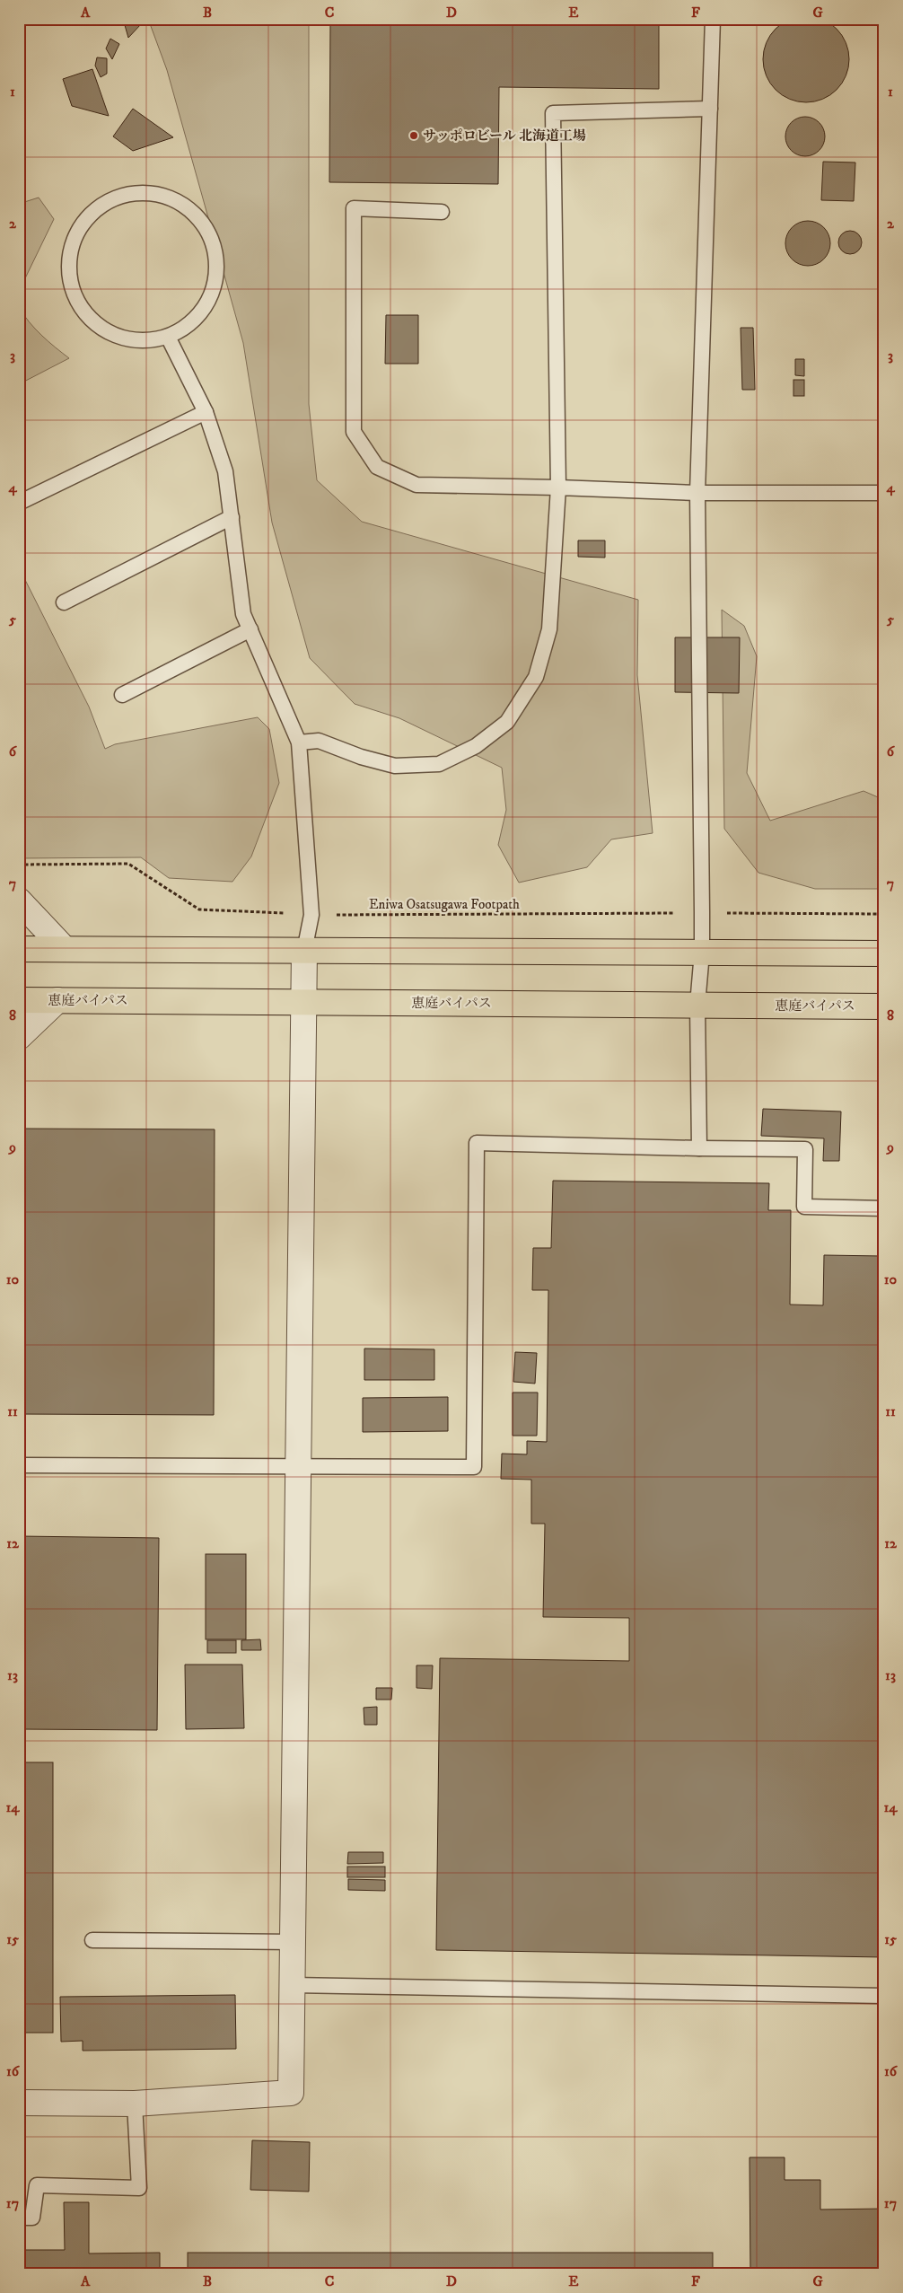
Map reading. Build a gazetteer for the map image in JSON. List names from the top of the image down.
{
  "streets": {
    "highway": ["恵庭バイパス"],
    "path": ["Eniwa Osatsugawa Footpath"]
  },
  "places": ["サッポロビール 北海道工場"],
  "grid": {
    "columns": [
      "A",
      "B",
      "C",
      "D",
      "E",
      "F",
      "G"
    ],
    "rows": [
      "1",
      "2",
      "3",
      "4",
      "5",
      "6",
      "7",
      "8",
      "9",
      "10",
      "11",
      "12",
      "13",
      "14",
      "15",
      "16",
      "17"
    ]
  }
}
